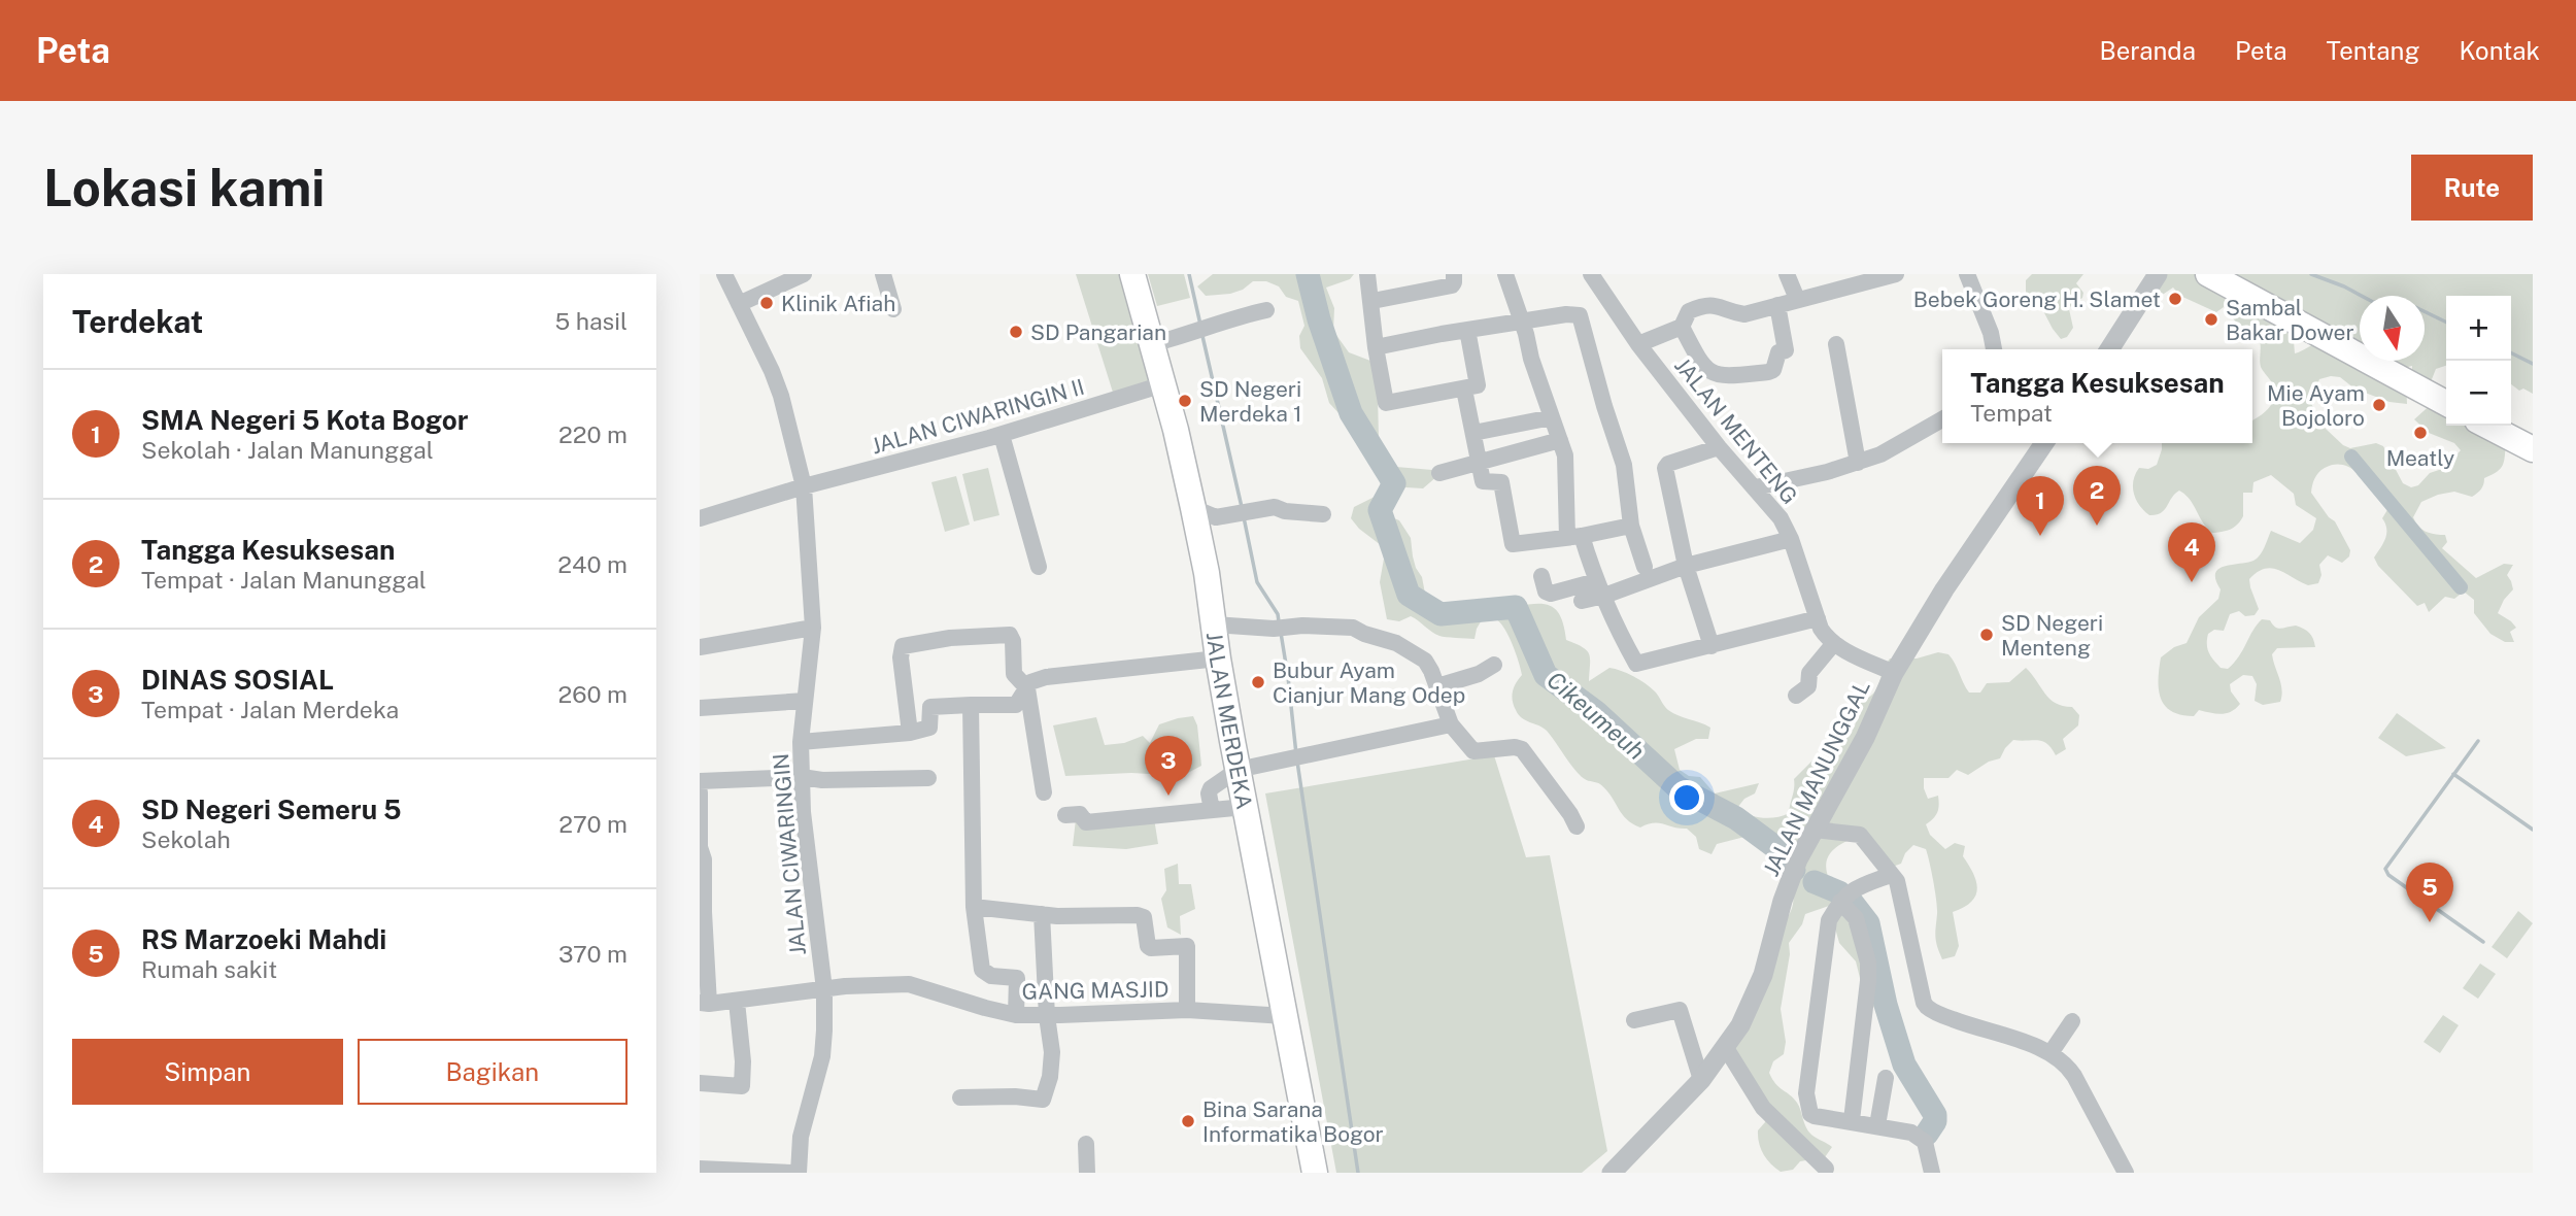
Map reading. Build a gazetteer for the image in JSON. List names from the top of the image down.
{
  "streets": {
    "main road": ["JALAN MERDEKA"],
    "street": [
      "JALAN CIWARINGIN II",
      "JALAN MENTENG",
      "JALAN MANUNGGAL",
      "JALAN CIWARINGIN",
      "GANG MASJID"
    ]
  },
  "crossings": [
    ["JALAN CIWARINGIN II", "JALAN MERDEKA"],
    ["JALAN CIWARINGIN II", "JALAN CIWARINGIN"],
    ["JALAN MENTENG", "JALAN MANUNGGAL"],
    ["JALAN MERDEKA", "GANG MASJID"],
    ["JALAN CIWARINGIN", "GANG MASJID"]
  ],
  "water": ["Cikeumeuh"],
  "places": [
    "Bebek Goreng H. Slamet",
    "Klinik Afiah",
    "Sambal Bakar Dower",
    "SD Pangarian",
    "SD Negeri Merdeka 1",
    "Mie Ayam Bojoloro",
    "Meatly",
    "SD Negeri Menteng",
    "Bubur Ayam Cianjur Mang Odep",
    "Bina Sarana Informatika Bogor"
  ],
  "north": "bottom",
  "page": {
    "header": "Peta",
    "nav": [
      "Beranda",
      "Peta",
      "Tentang",
      "Kontak"
    ],
    "buttons": [
      "Rute",
      ["Simpan", "Bagikan"]
    ],
    "title": "Lokasi kami",
    "heading": ["Terdekat", "5 hasil"],
    "map_buttons": ["+", "−"],
    "popup": ["Tangga Kesuksesan", "Tempat"],
    "list": [
      {
        "mark": "1",
        "name": "SMA Negeri 5 Kota Bogor",
        "note": "Sekolah · Jalan Manunggal",
        "value": "220 m"
      },
      {
        "mark": "2",
        "name": "Tangga Kesuksesan",
        "note": "Tempat · Jalan Manunggal",
        "value": "240 m"
      },
      {
        "mark": "3",
        "name": "DINAS SOSIAL",
        "note": "Tempat · Jalan Merdeka",
        "value": "260 m"
      },
      {
        "mark": "4",
        "name": "SD Negeri Semeru 5",
        "note": "Sekolah",
        "value": "270 m"
      },
      {
        "mark": "5",
        "name": "RS Marzoeki Mahdi",
        "note": "Rumah sakit",
        "value": "370 m"
      }
    ],
    "pins": [
      "2",
      "1",
      "4",
      "3",
      "5"
    ]
  }
}
